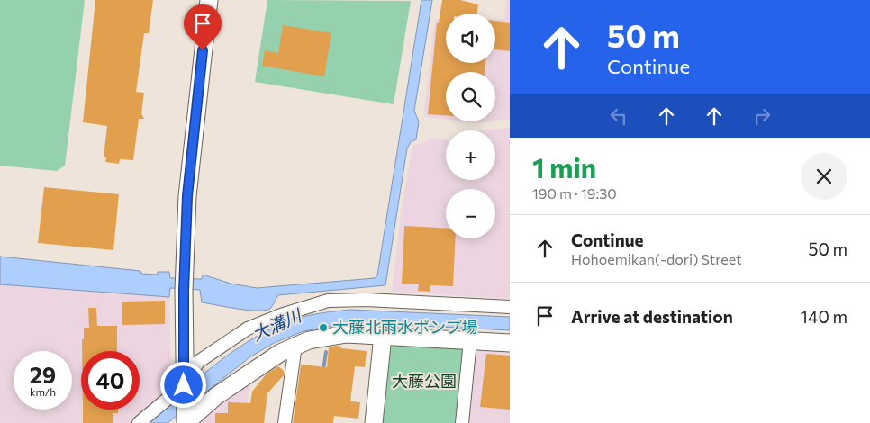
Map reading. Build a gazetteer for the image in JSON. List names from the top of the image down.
{
  "water": ["大溝川"],
  "parks": ["大藤公園"],
  "places": ["大藤北雨水ポンプ場"],
  "page": {
    "turn": ["50 m", "Continue"],
    "map_buttons": ["+", "−"],
    "heading": ["1 min", "190 m · 19:30"],
    "list": [
      {
        "name": "Continue",
        "note": "Hohoemikan(-dori) Street",
        "value": "50 m"
      },
      {
        "name": "Arrive at destination",
        "value": "140 m"
      }
    ],
    "speed": "29 km/h",
    "limit": "40"
  }
}
